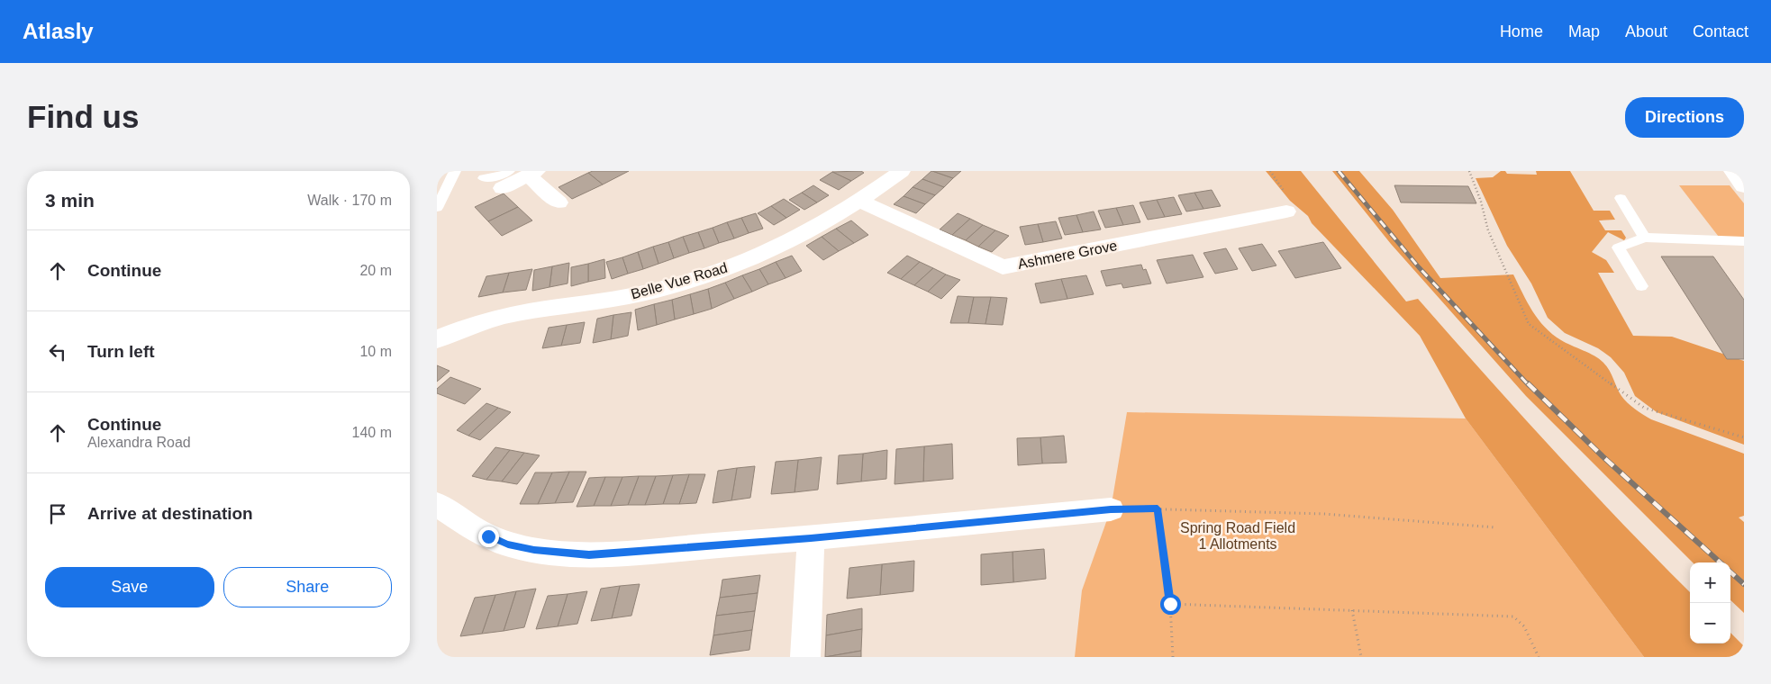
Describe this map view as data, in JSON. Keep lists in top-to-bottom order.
{
  "streets": {
    "street": ["Ashmere Grove", "Belle Vue Road"]
  },
  "crossings": [
    ["Ashmere Grove", "Belle Vue Road"]
  ],
  "parks": ["Spring Road Field 1 Allotments"],
  "page": {
    "header": "Atlasly",
    "nav": [
      "Home",
      "Map",
      "About",
      "Contact"
    ],
    "buttons": [
      "Directions",
      ["Save", "Share"]
    ],
    "title": "Find us",
    "heading": ["3 min", "Walk · 170 m"],
    "list": [
      ["Continue", "20 m"],
      ["Turn left", "10 m"],
      ["Continue", "Alexandra Road", "140 m"],
      "Arrive at destination"
    ],
    "map_buttons": ["+", "−"]
  }
}
